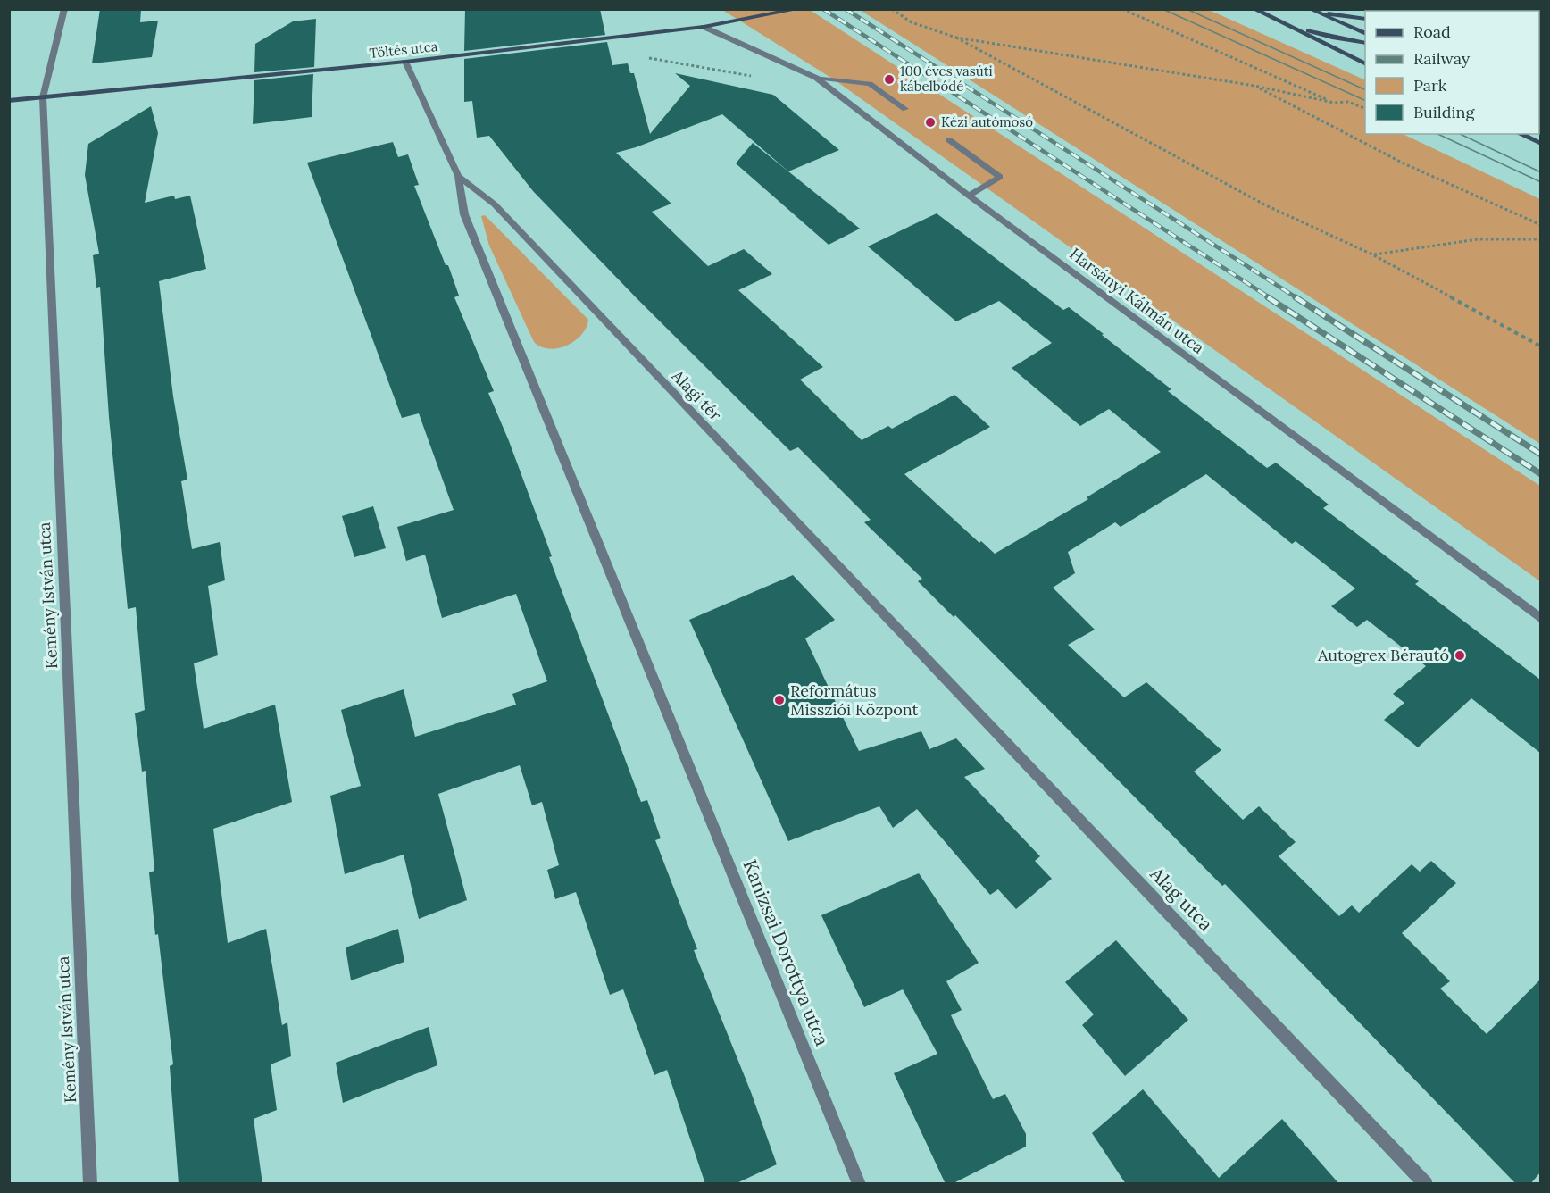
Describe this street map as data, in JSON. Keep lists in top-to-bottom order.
{
  "streets": {
    "street": [
      "Töltés utca",
      "Harsányi Kálmán utca",
      "Alagi tér",
      "Kemény István utca",
      "Alag utca",
      "Kanizsai Dorottya utca"
    ]
  },
  "crossings": [
    ["Töltés utca", "Harsányi Kálmán utca"],
    ["Töltés utca", "Alagi tér"],
    ["Töltés utca", "Kemény István utca"],
    ["Alagi tér", "Alag utca"],
    ["Alagi tér", "Kanizsai Dorottya utca"]
  ],
  "places": [
    "100 éves vasúti kábelbódé",
    "Kézi autómosó",
    "Autogrex Bérautó",
    "Református Missziói Központ"
  ],
  "legend": [
    "Road",
    "Railway",
    "Park",
    "Building"
  ]
}
